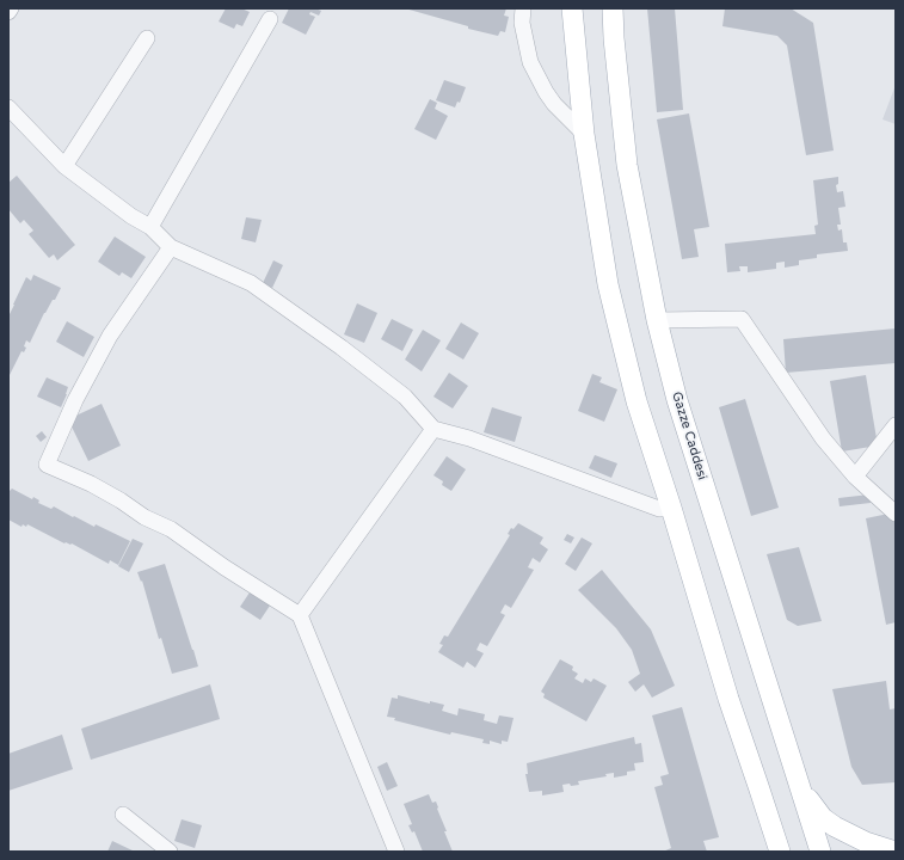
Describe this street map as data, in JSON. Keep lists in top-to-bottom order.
{
  "streets": {
    "main road": ["Gazze Caddesi"]
  }
}
